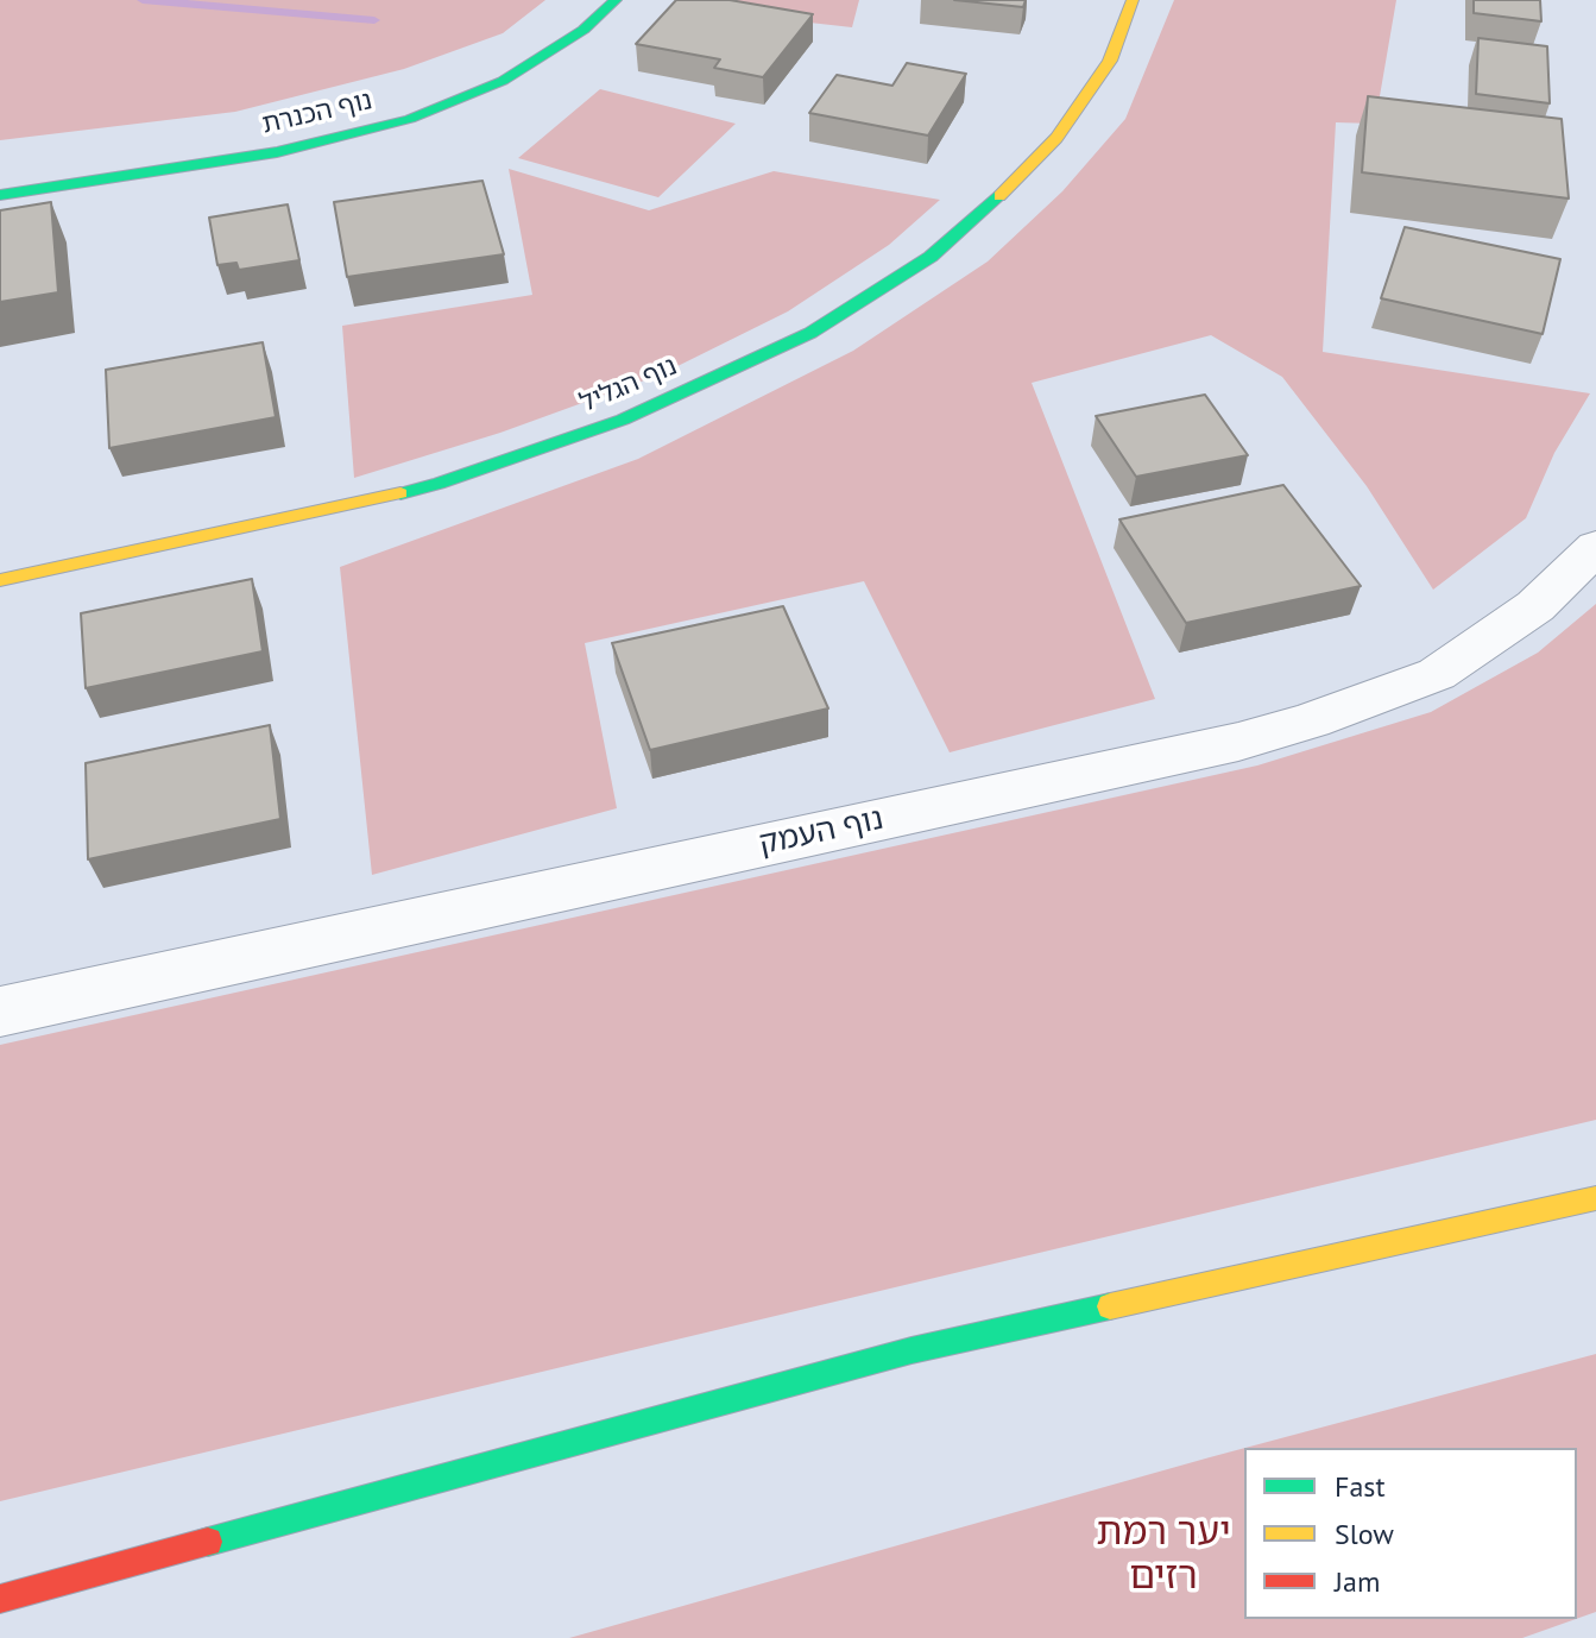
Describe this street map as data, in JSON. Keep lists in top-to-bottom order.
{
  "streets": {
    "street": ["נוף הכנרת", "נוף הגליל", "נוף העמק"]
  },
  "parks": ["יער רמת רזים"],
  "legend": ["Fast", "Slow", "Jam"]
}
